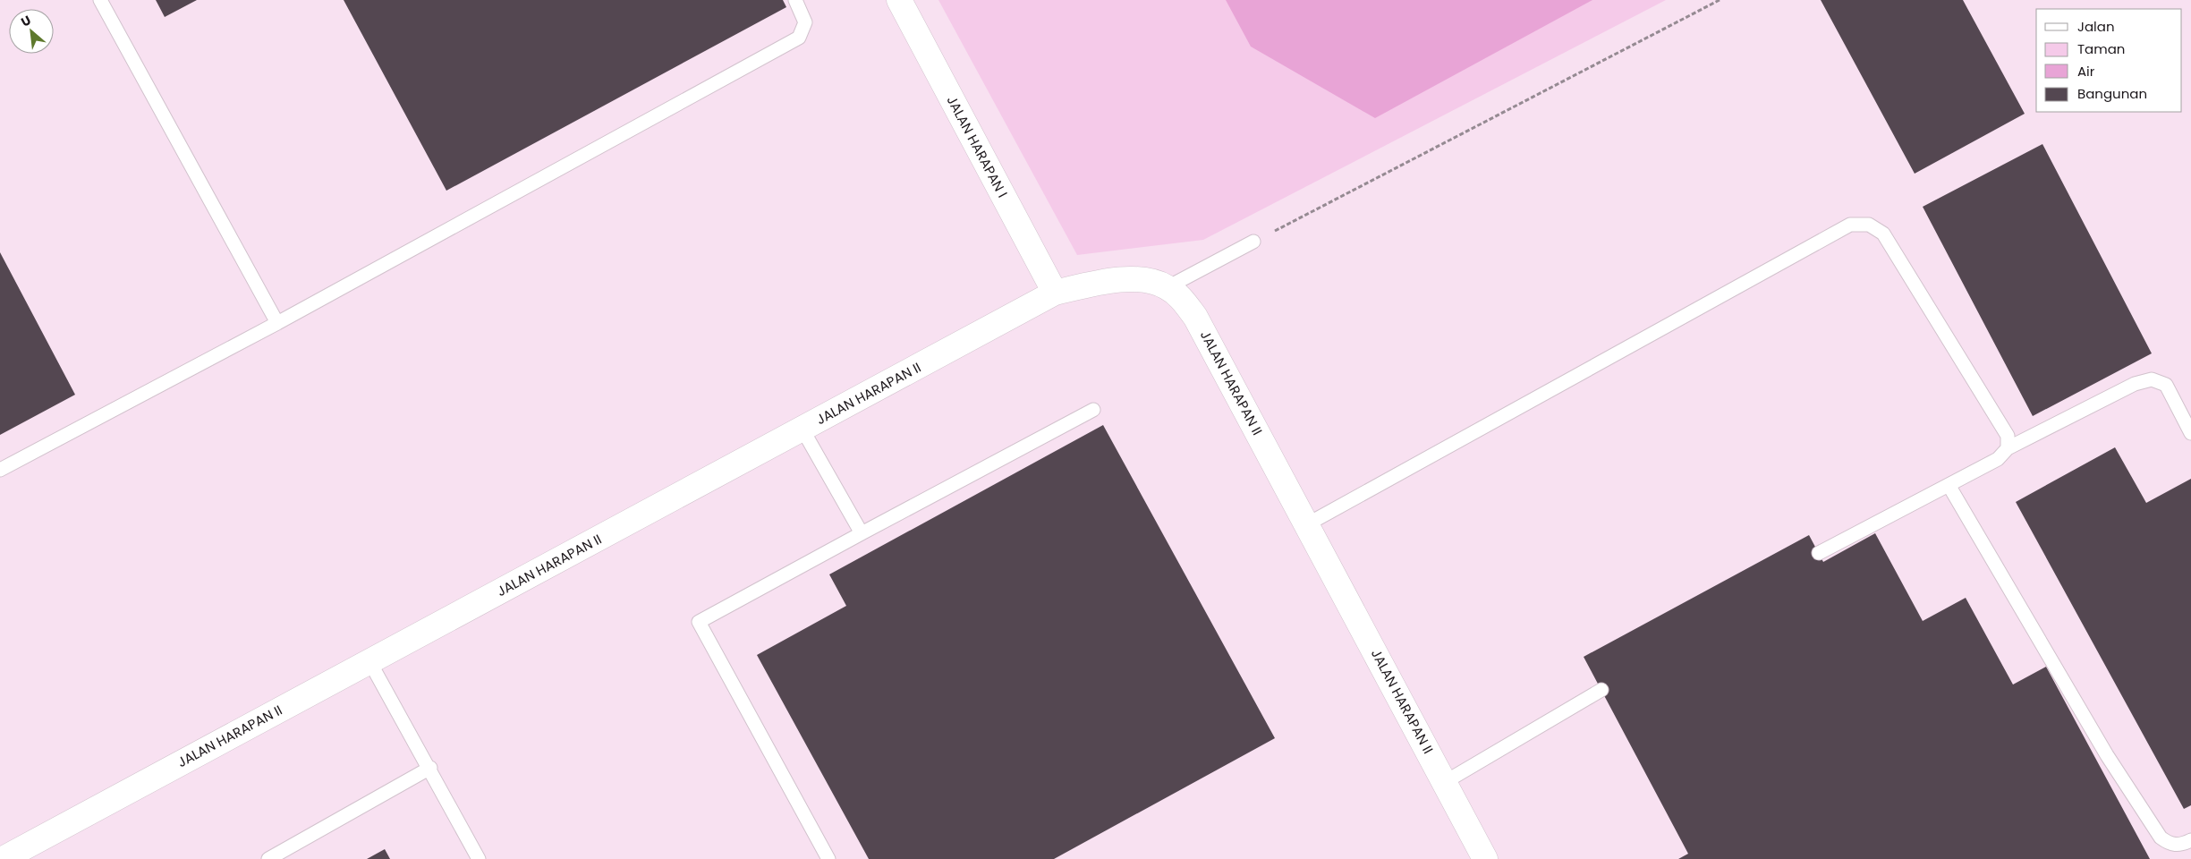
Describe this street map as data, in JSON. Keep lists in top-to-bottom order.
{
  "streets": {
    "street": ["JALAN HARAPAN I", "JALAN HARAPAN II"]
  },
  "crossings": [
    ["JALAN HARAPAN I", "JALAN HARAPAN II"]
  ],
  "legend": [
    "Jalan",
    "Taman",
    "Air",
    "Bangunan"
  ],
  "north": "top left"
}
